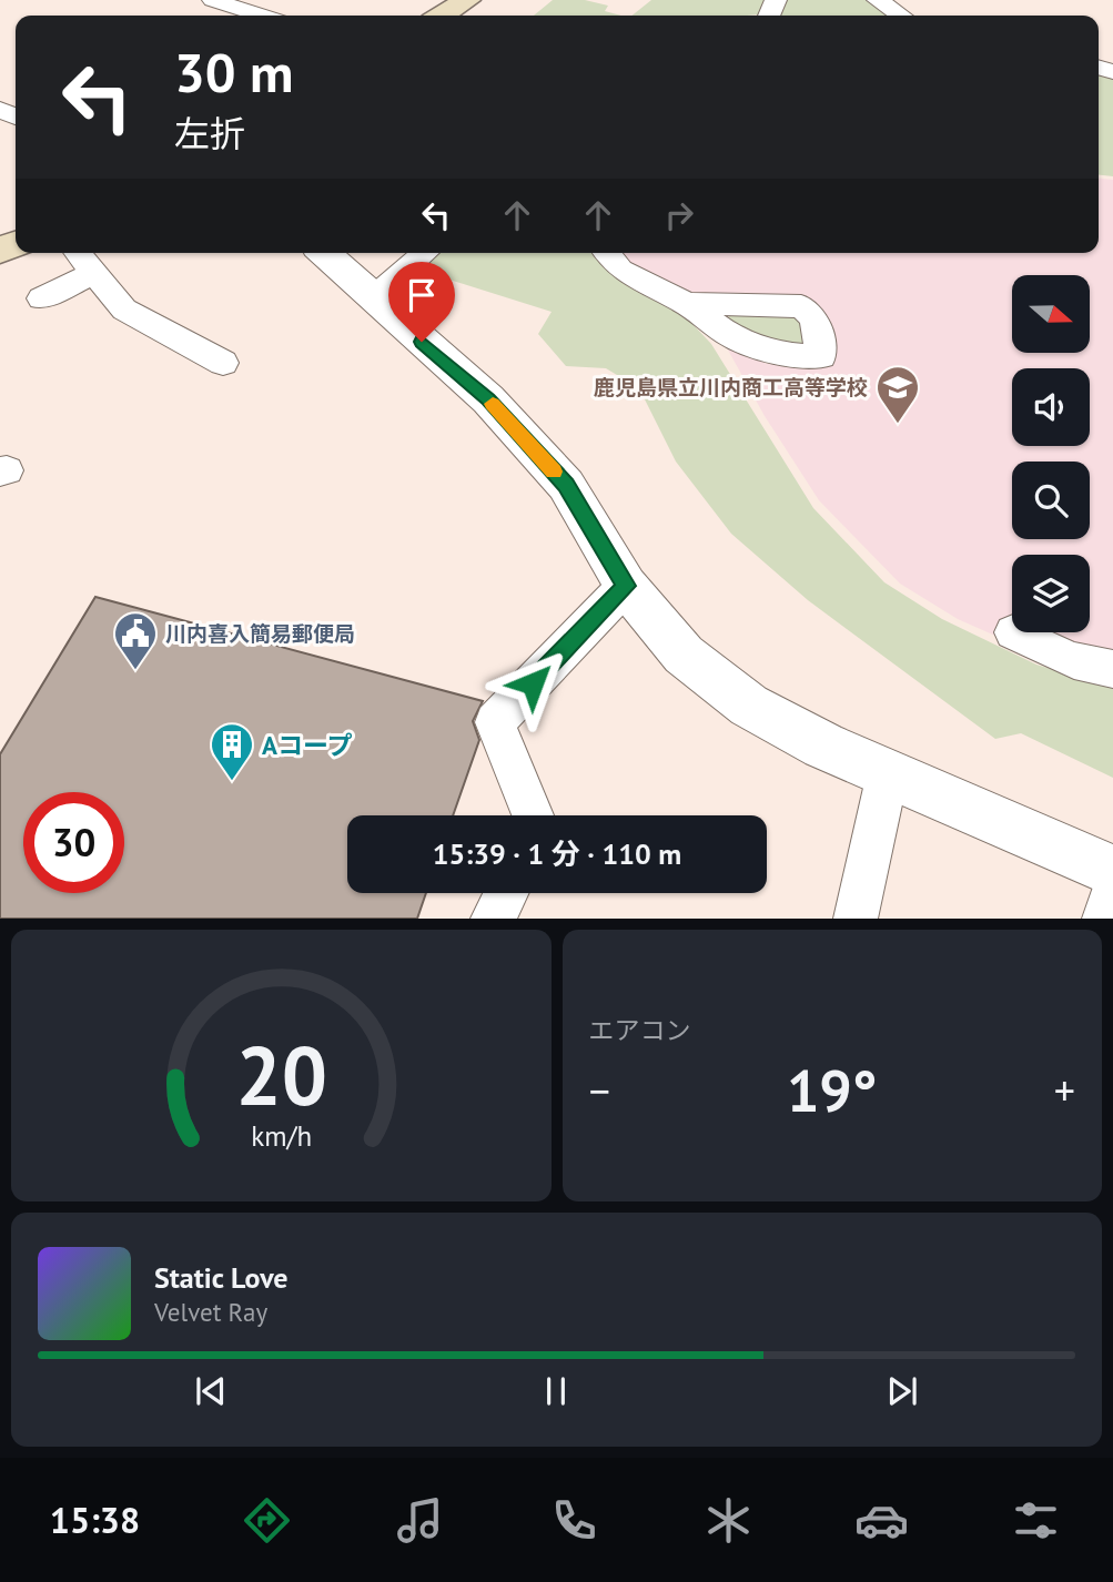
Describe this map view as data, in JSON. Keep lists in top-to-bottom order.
{
  "places": {
    "school or university": ["鹿児島県立川内商工高等学校"],
    "public building": ["川内喜入簡易郵便局"],
    "building": ["Aコープ"]
  },
  "north": "right",
  "page": {
    "turn": ["30 m", "左折"],
    "limit": "30",
    "trip": "15:39 · 1 分 · 110 m",
    "tile": "エアコン",
    "heat": ["−", "19°", "+"],
    "song": ["Static Love", "Velvet Ray"],
    "tabs": "15:38",
    "gauge": ["20", "km/h"]
  }
}
